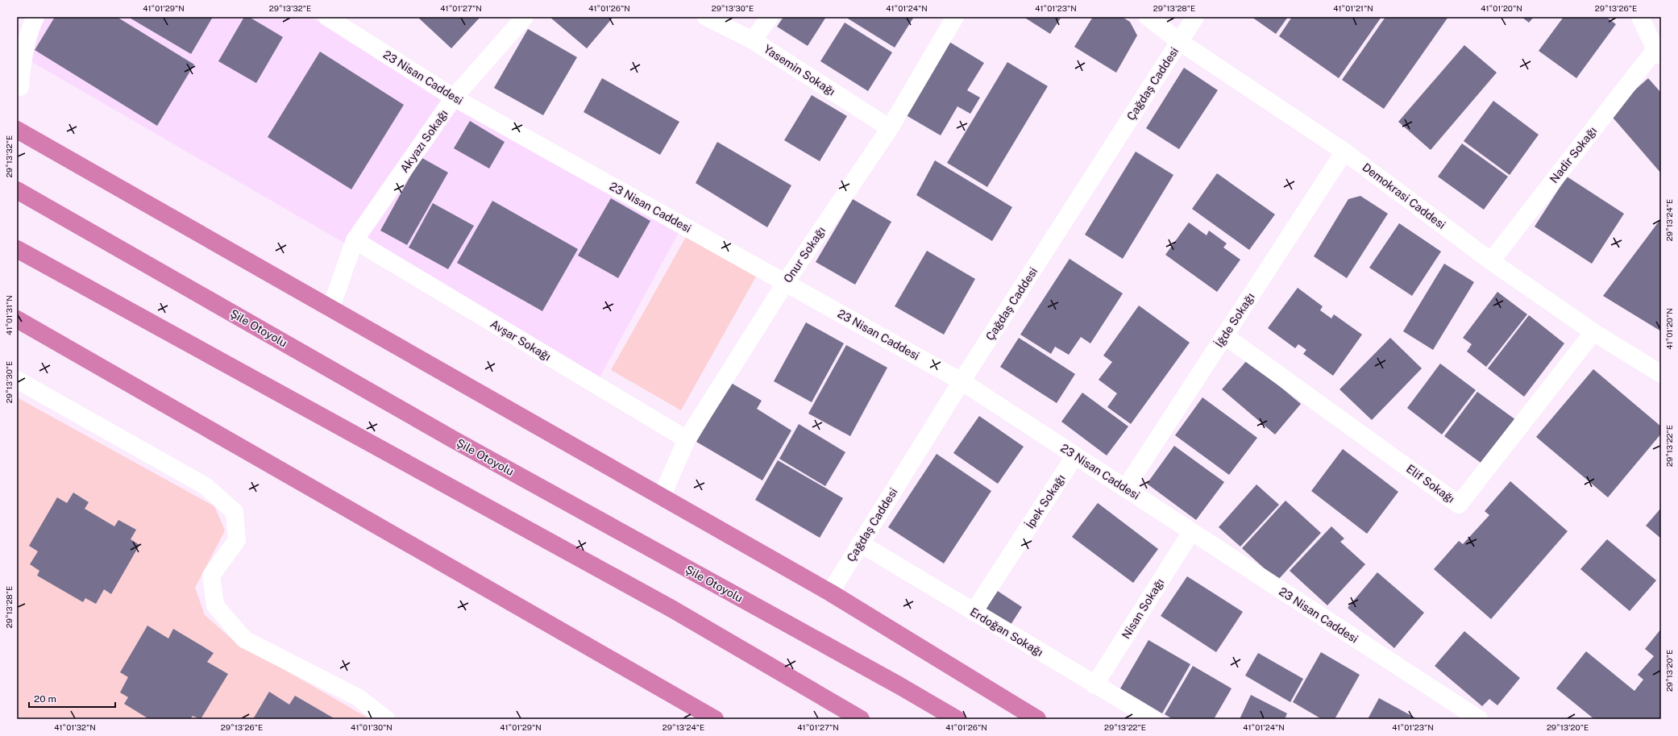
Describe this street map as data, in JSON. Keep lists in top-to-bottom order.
{
  "streets": {
    "highway": ["Şile Otoyolu"],
    "street": [
      "Yasemin Sokağı",
      "23 Nisan Caddesi",
      "Çağdaş Caddesi",
      "Akyazı Sokağı",
      "Nadir Sokağı",
      "Demokrasi Caddesi",
      "Onur Sokağı",
      "İğde Sokağı",
      "Avşar Sokağı",
      "Elif Sokağı",
      "İpek Sokağı",
      "Nisan Sokağı",
      "Erdoğan Sokağı"
    ]
  },
  "crossings": [
    ["Yasemin Sokağı", "Onur Sokağı"],
    ["23 Nisan Caddesi", "Çağdaş Caddesi"],
    ["23 Nisan Caddesi", "Akyazı Sokağı"],
    ["23 Nisan Caddesi", "Onur Sokağı"],
    ["23 Nisan Caddesi", "İğde Sokağı"],
    ["23 Nisan Caddesi", "İpek Sokağı"],
    ["23 Nisan Caddesi", "Nisan Sokağı"],
    ["Çağdaş Caddesi", "Demokrasi Caddesi"],
    ["Çağdaş Caddesi", "Erdoğan Sokağı"],
    ["Akyazı Sokağı", "Avşar Sokağı"],
    ["Nadir Sokağı", "Demokrasi Caddesi"],
    ["Demokrasi Caddesi", "İğde Sokağı"],
    ["Demokrasi Caddesi", "Elif Sokağı"],
    ["Onur Sokağı", "Avşar Sokağı"],
    ["İğde Sokağı", "Elif Sokağı"],
    ["İpek Sokağı", "Erdoğan Sokağı"],
    ["Nisan Sokağı", "Erdoğan Sokağı"]
  ],
  "scale_bar": "20 m",
  "coordinates": [
    "41°01'29\"N",
    "29°13'32\"E",
    "41°01'27\"N",
    "41°01'26\"N",
    "29°13'30\"E",
    "41°01'24\"N",
    "41°01'23\"N",
    "29°13'28\"E",
    "41°01'21\"N",
    "41°01'20\"N",
    "29°13'26\"E",
    "29°13'24\"E",
    "41°01'31\"N",
    "29°13'22\"E",
    "29°13'20\"E",
    "41°01'32\"N",
    "41°01'30\"N"
  ]
}
